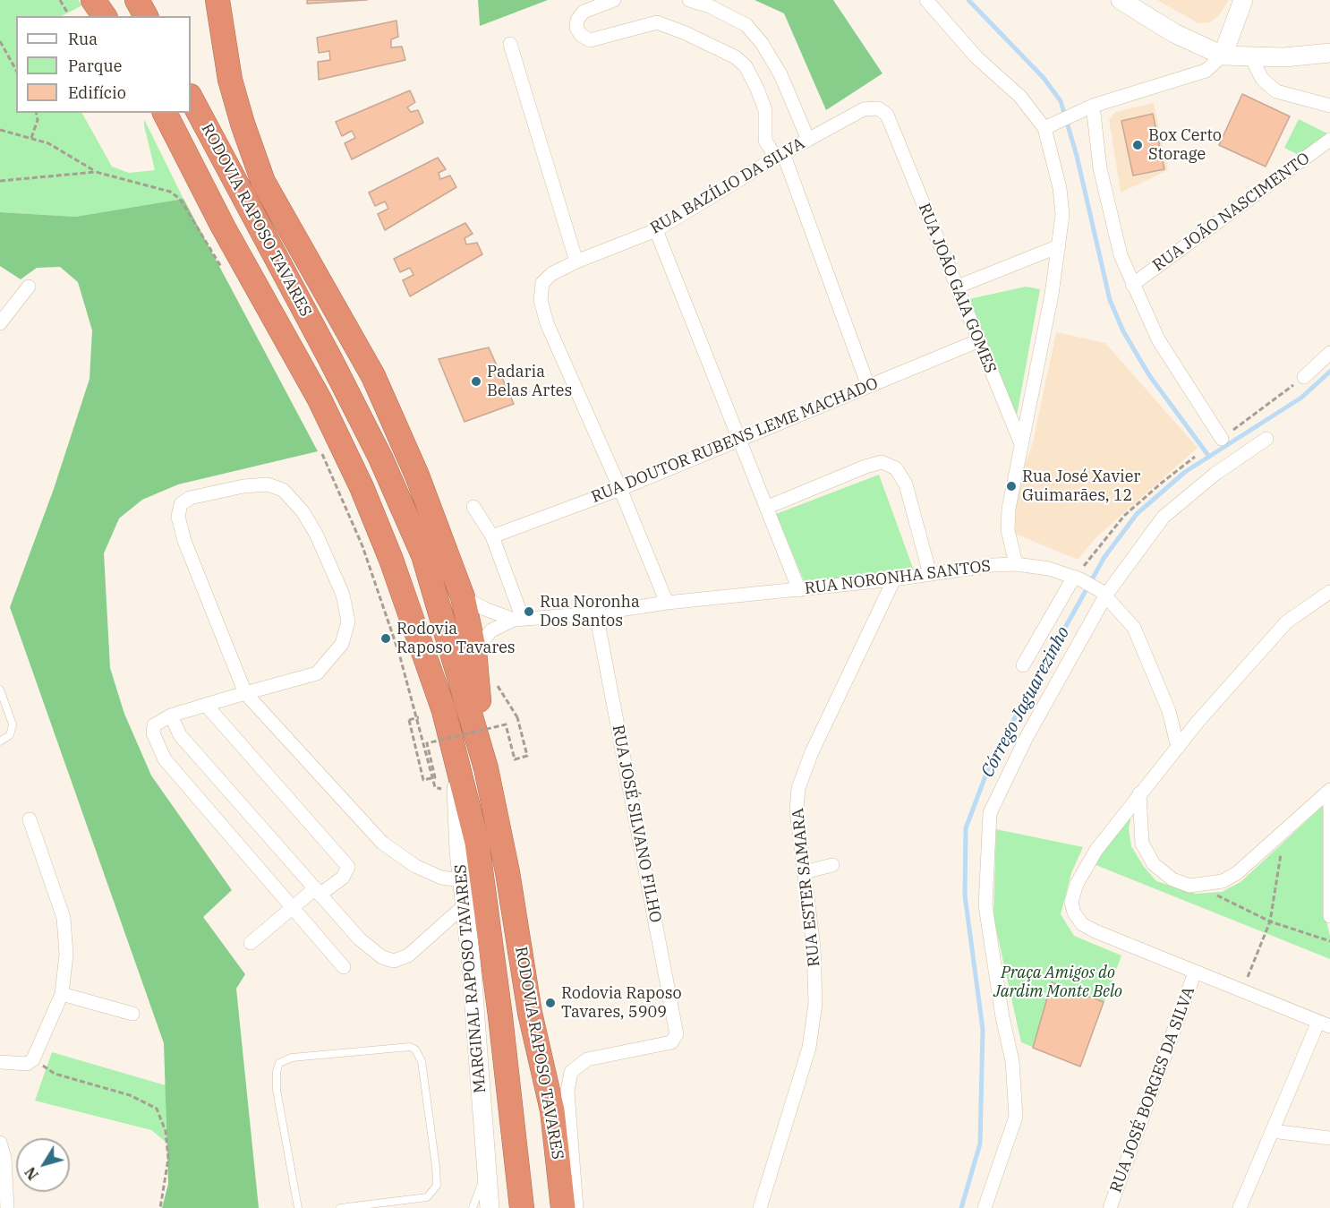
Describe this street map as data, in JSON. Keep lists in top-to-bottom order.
{
  "streets": {
    "highway": ["RODOVIA RAPOSO TAVARES"],
    "main road": ["MARGINAL RAPOSO TAVARES"],
    "street": [
      "RUA BAZÍLIO DA SILVA",
      "RUA JOÃO NASCIMENTO",
      "RUA JOÃO GAIA GOMES",
      "RUA DOUTOR RUBENS LEME MACHADO",
      "RUA NORONHA SANTOS",
      "RUA JOSÉ SILVANO FILHO",
      "RUA ESTER SAMARA",
      "RUA JOSÉ BORGES DA SILVA"
    ]
  },
  "crossings": [
    ["RUA BAZÍLIO DA SILVA", "RUA JOÃO GAIA GOMES"],
    ["RUA BAZÍLIO DA SILVA", "RUA DOUTOR RUBENS LEME MACHADO"],
    ["RUA BAZÍLIO DA SILVA", "RUA NORONHA SANTOS"],
    ["RODOVIA RAPOSO TAVARES", "MARGINAL RAPOSO TAVARES"],
    ["RUA JOÃO GAIA GOMES", "RUA DOUTOR RUBENS LEME MACHADO"],
    ["RUA NORONHA SANTOS", "RUA JOSÉ SILVANO FILHO"],
    ["RUA NORONHA SANTOS", "RUA ESTER SAMARA"]
  ],
  "water": ["Córrego Jaguarezinho"],
  "parks": ["Praça Amigos do Jardim Monte Belo"],
  "places": [
    "Box Certo Storage",
    "Padaria Belas Artes",
    "Rua José Xavier Guimarães, 12",
    "Rua Noronha Dos Santos",
    "Rodovia Raposo Tavares",
    "Rodovia Raposo Tavares, 5909"
  ],
  "legend": ["Rua", "Parque", "Edifício"],
  "north": "bottom left"
}
